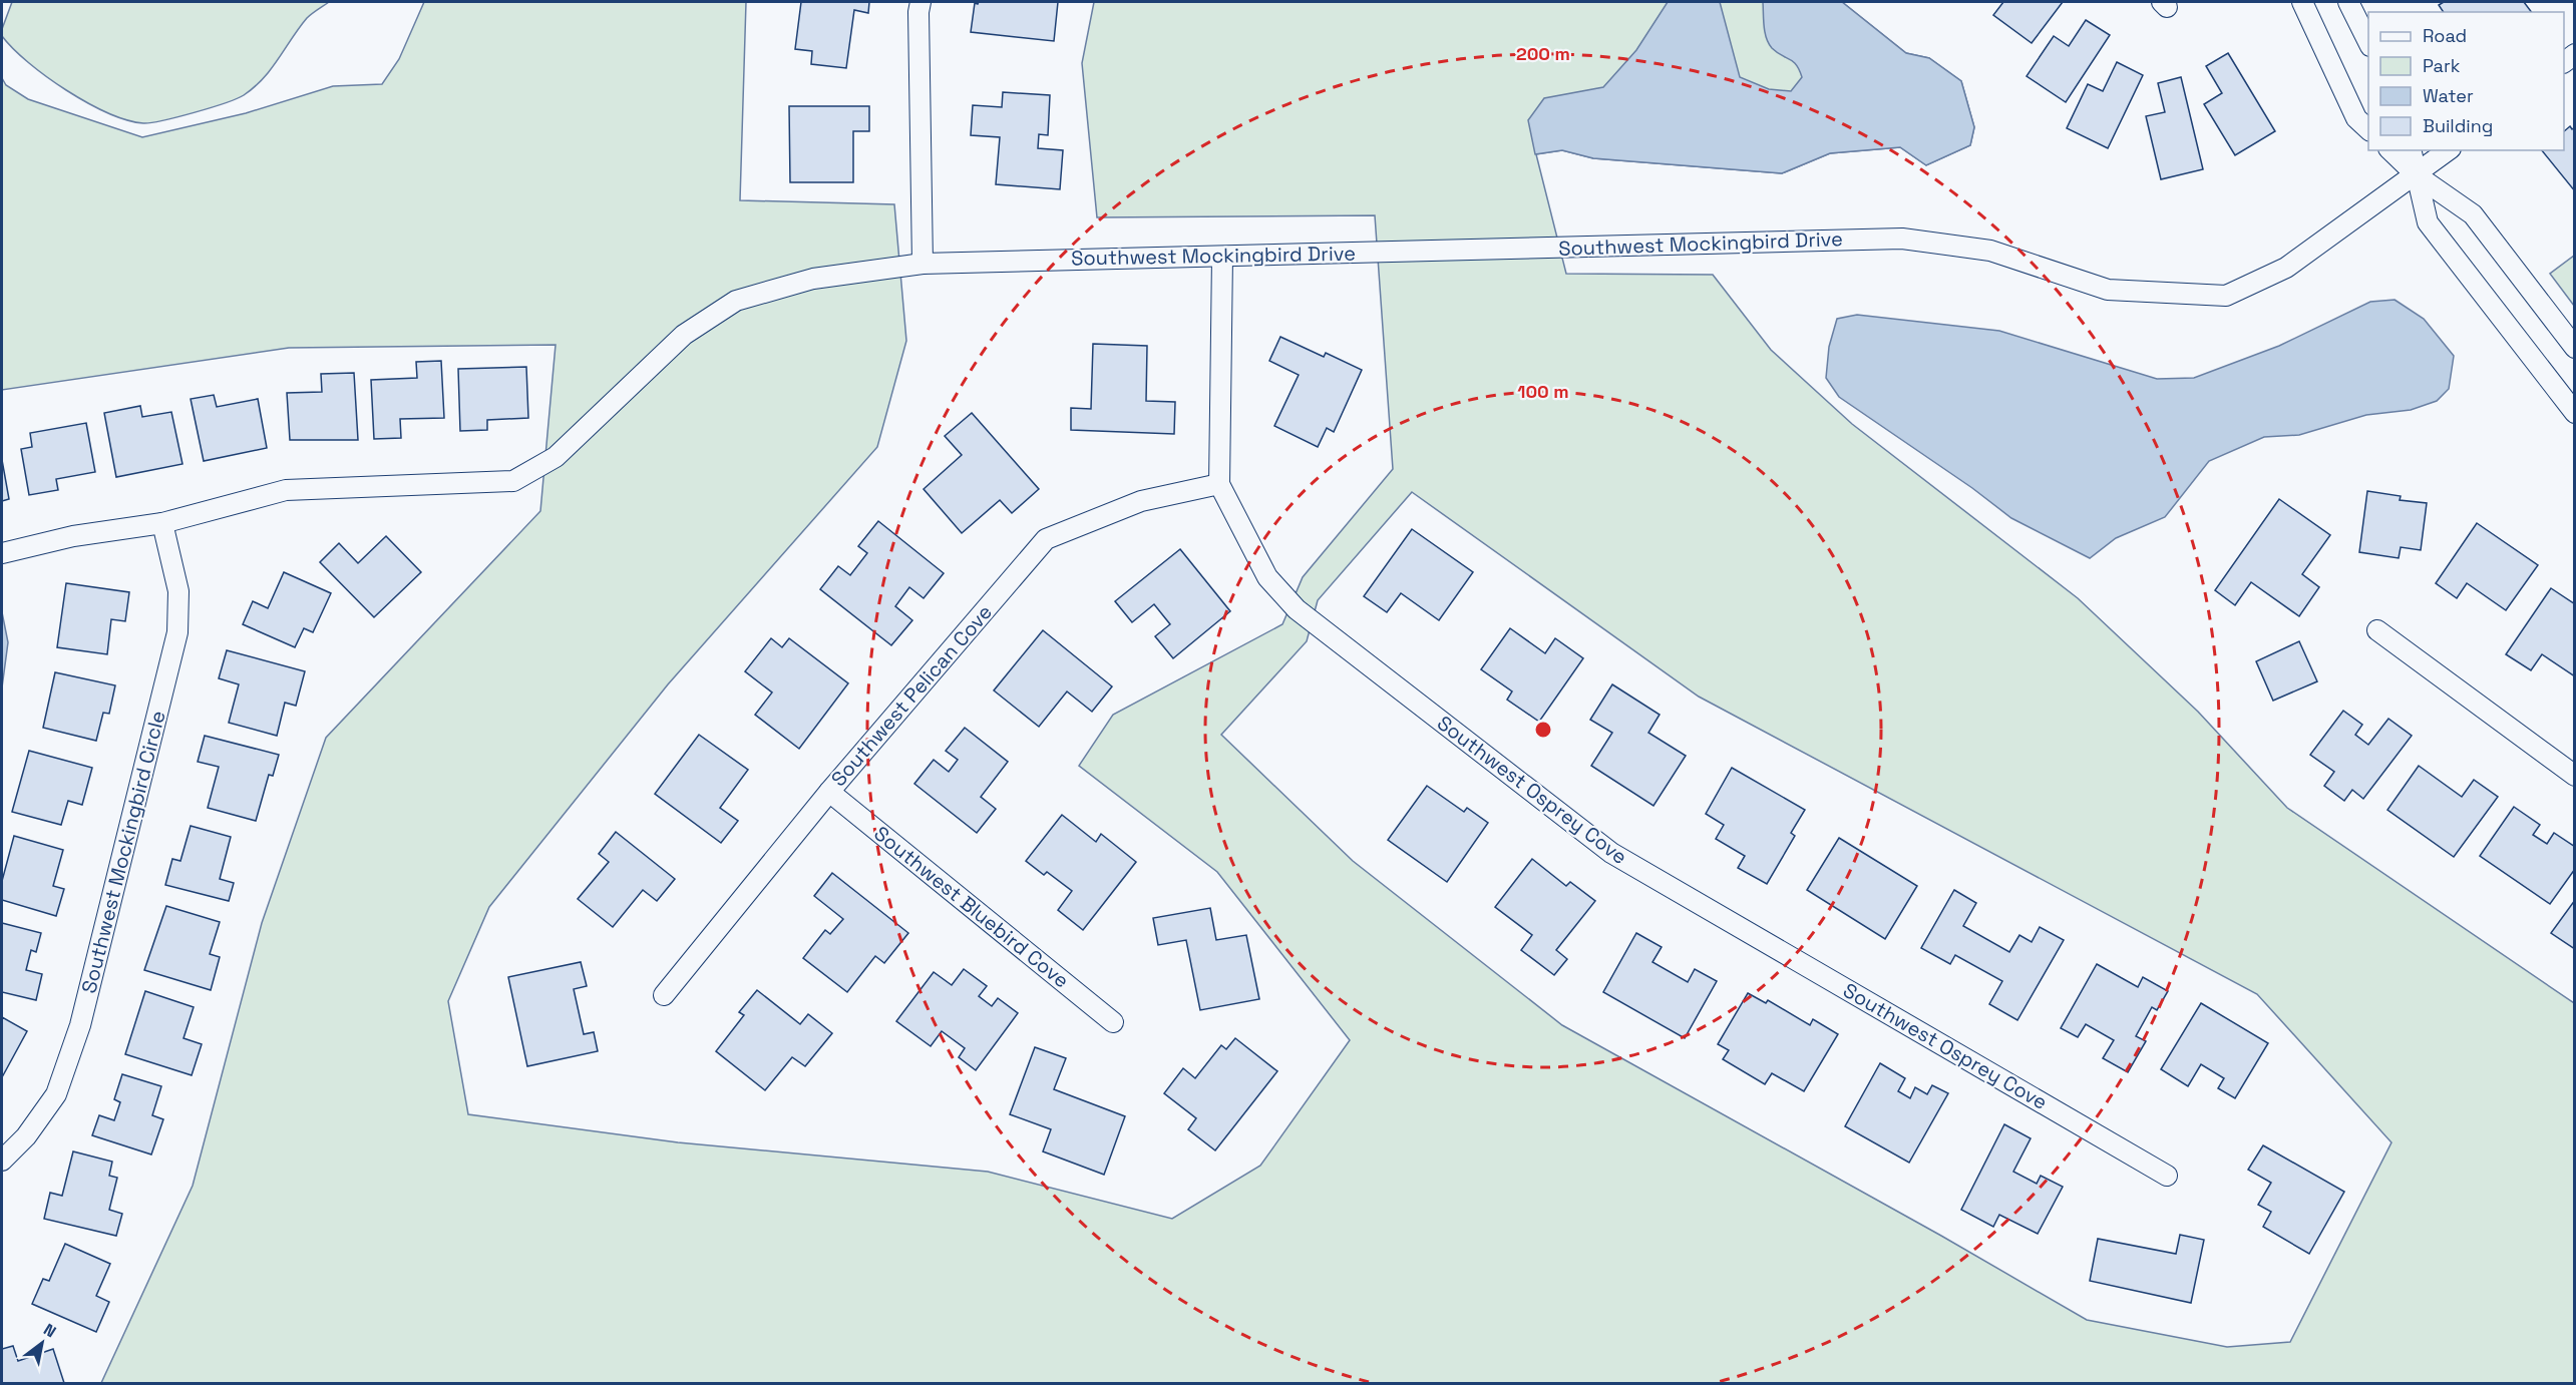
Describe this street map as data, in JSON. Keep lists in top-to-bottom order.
{
  "streets": {
    "street": [
      "Southwest Mockingbird Drive",
      "Southwest Pelican Cove",
      "Southwest Osprey Cove",
      "Southwest Mockingbird Circle",
      "Southwest Bluebird Cove"
    ]
  },
  "crossings": [
    ["Southwest Mockingbird Drive", "Southwest Osprey Cove"],
    ["Southwest Mockingbird Drive", "Southwest Mockingbird Circle"],
    ["Southwest Pelican Cove", "Southwest Osprey Cove"],
    ["Southwest Pelican Cove", "Southwest Bluebird Cove"]
  ],
  "legend": [
    "Road",
    "Park",
    "Water",
    "Building"
  ],
  "north": "top right",
  "rings": ["200 m", "100 m"]
}
